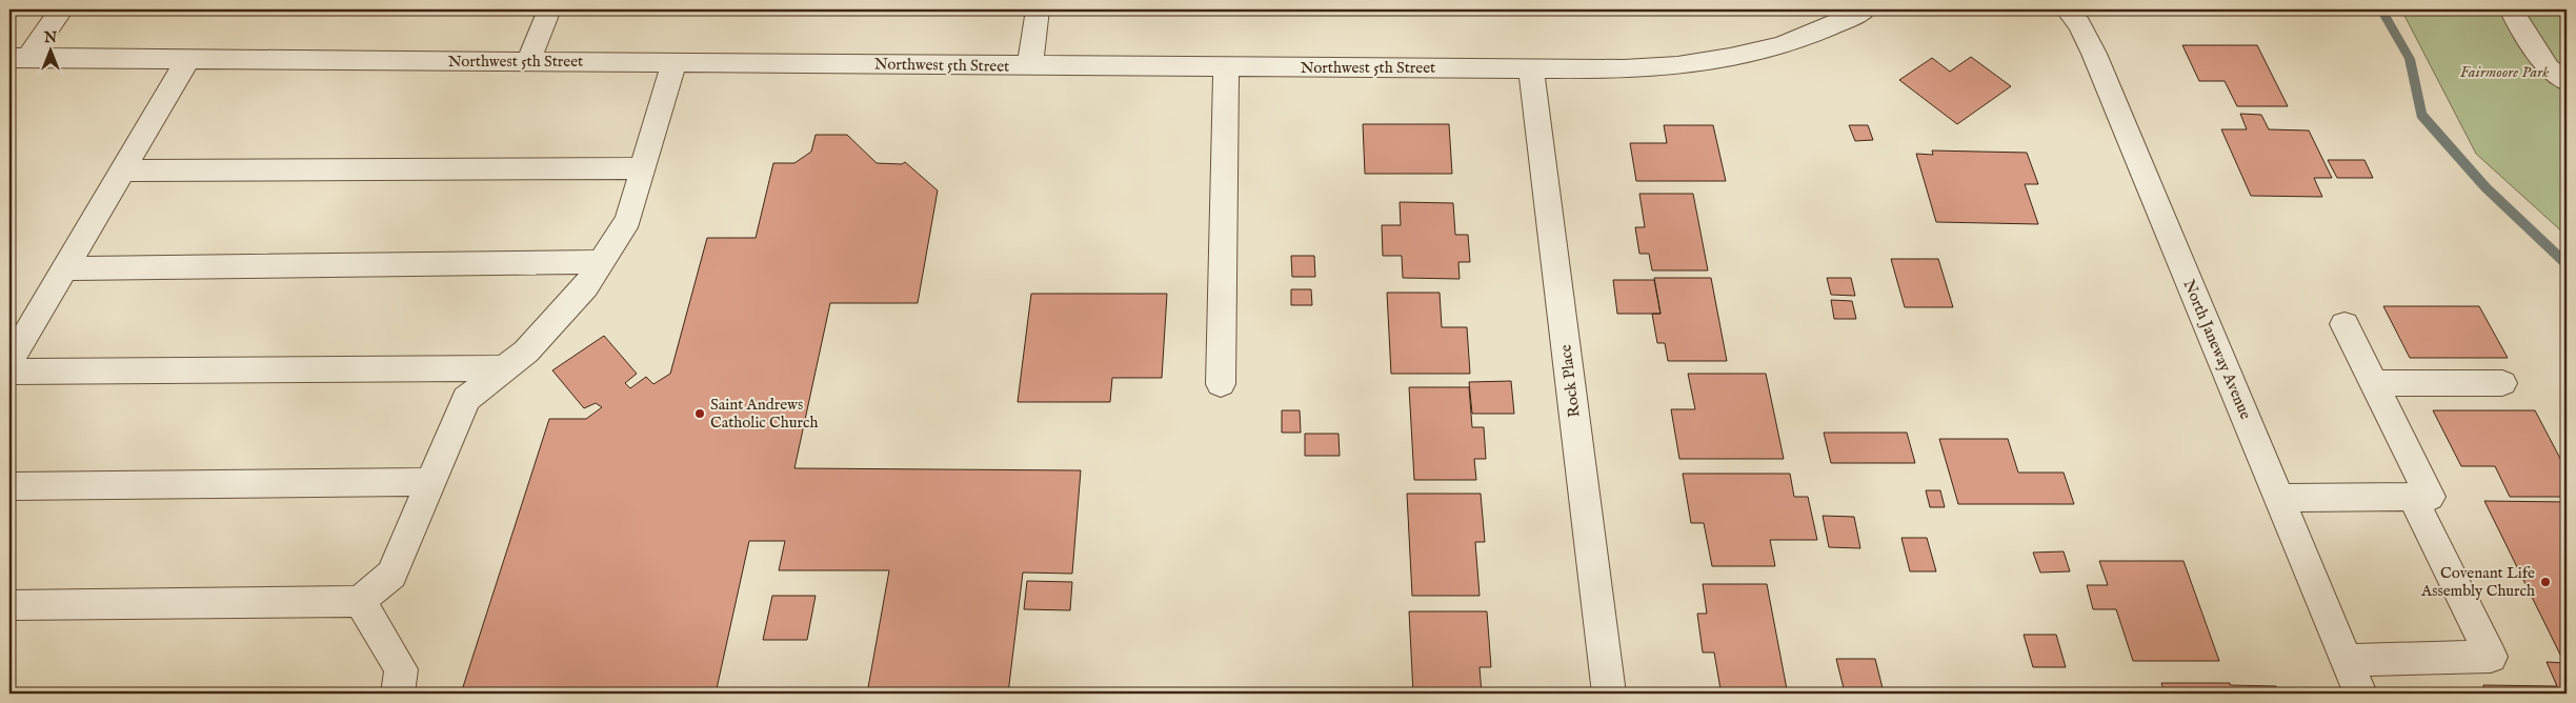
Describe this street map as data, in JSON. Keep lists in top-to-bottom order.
{
  "streets": {
    "street": ["Northwest 5th Street", "North Janeway Avenue", "Rock Place"]
  },
  "crossings": [
    ["Northwest 5th Street", "Rock Place"]
  ],
  "parks": ["Fairmoore Park"],
  "places": ["Saint Andrews Catholic Church", "Covenant Life Assembly Church"],
  "north": "top"
}
